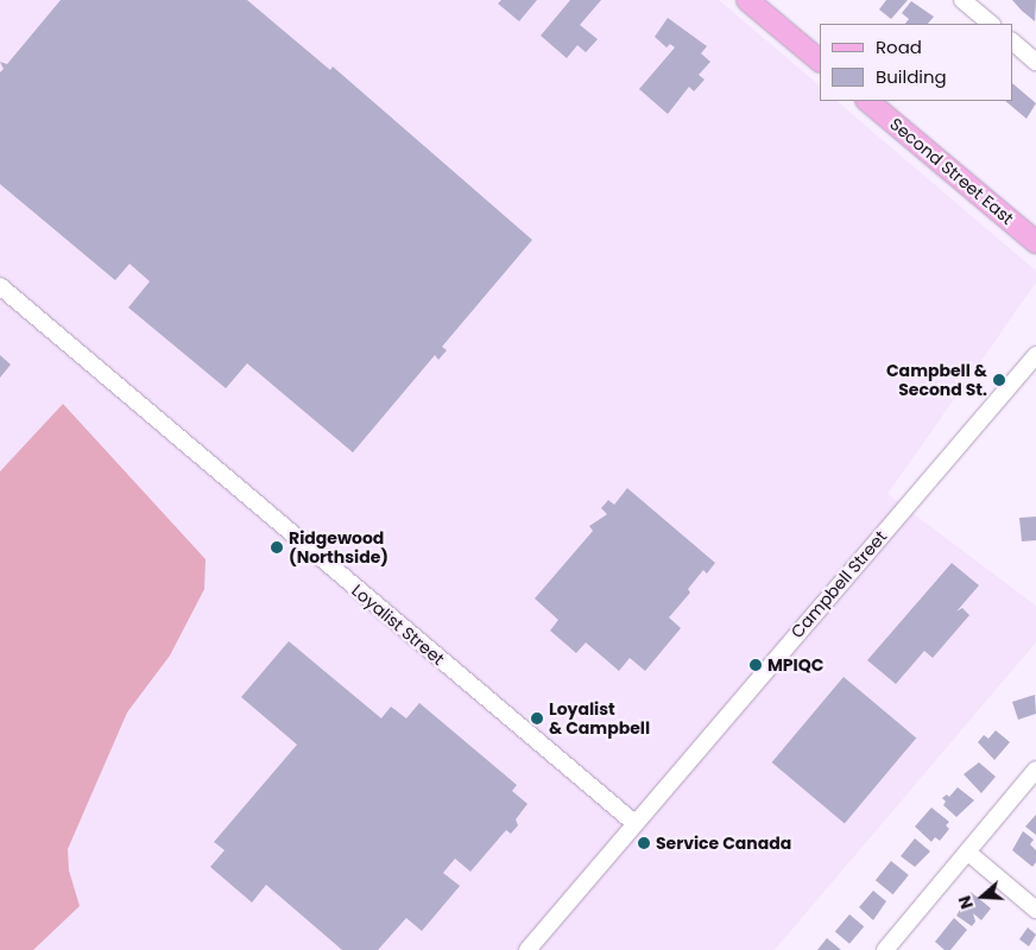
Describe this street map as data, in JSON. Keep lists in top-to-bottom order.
{
  "streets": {
    "main road": ["Second Street East"],
    "street": ["Campbell Street", "Loyalist Street"]
  },
  "crossings": [
    ["Campbell Street", "Loyalist Street"]
  ],
  "places": [
    "Campbell & Second St.",
    "Ridgewood (Northside)",
    "MPIQC",
    "Loyalist & Campbell",
    "Service Canada"
  ],
  "legend": ["Road", "Building"],
  "north": "left"
}
